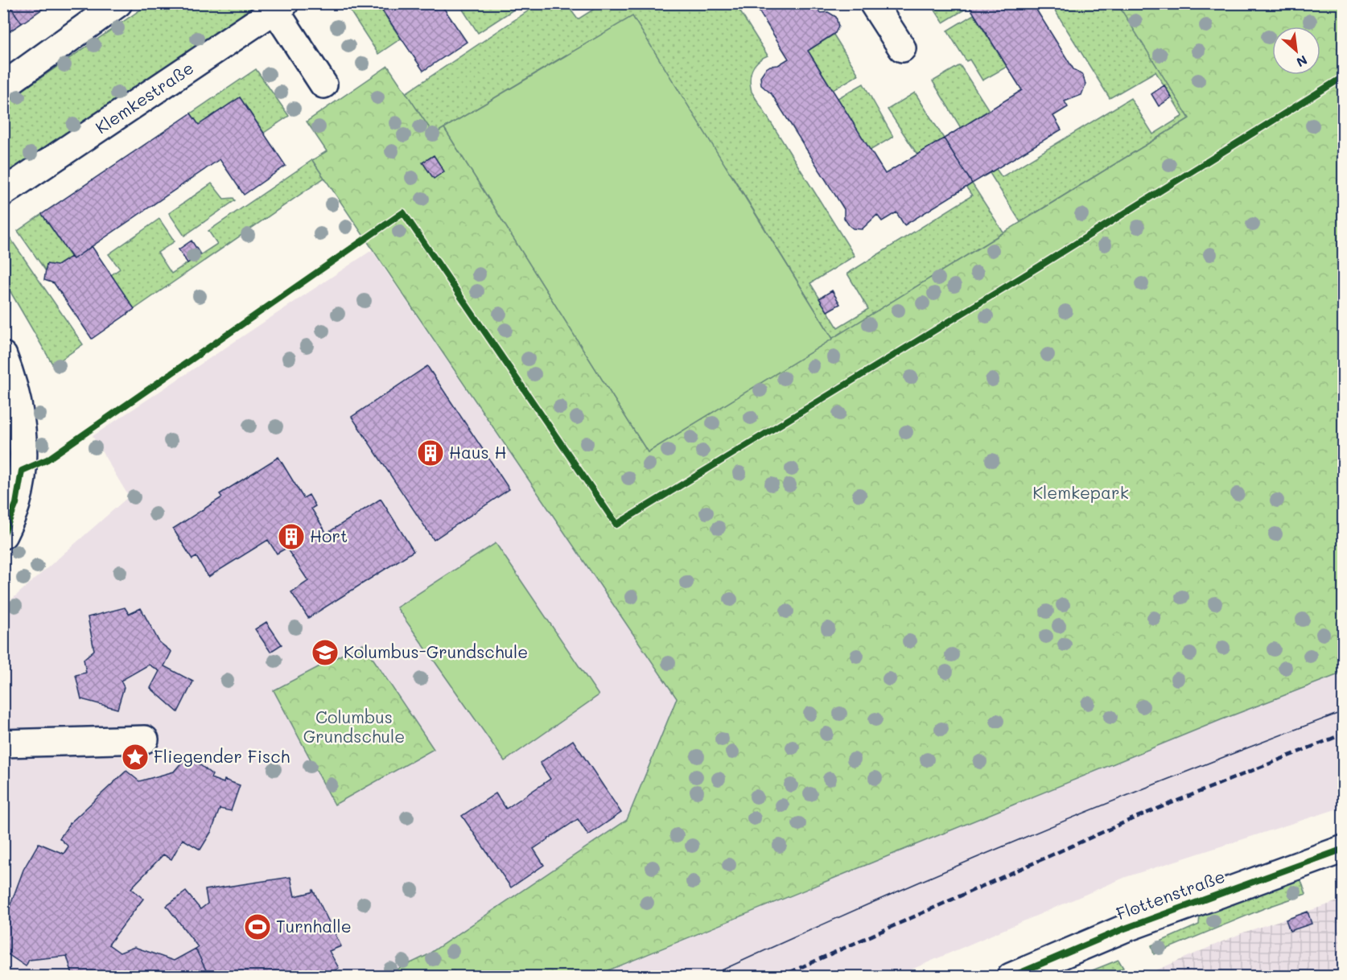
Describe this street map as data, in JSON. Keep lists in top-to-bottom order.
{
  "streets": {
    "street": ["Klemkestraße", "Flottenstraße"]
  },
  "parks": ["Klemkepark", "Columbus Grundschule"],
  "places": {
    "building": ["Haus H", "Hort"],
    "school or university": ["Kolumbus-Grundschule"],
    "place": ["Fliegender Fisch"],
    "sports": ["Turnhalle"]
  },
  "north": "bottom right"
}
